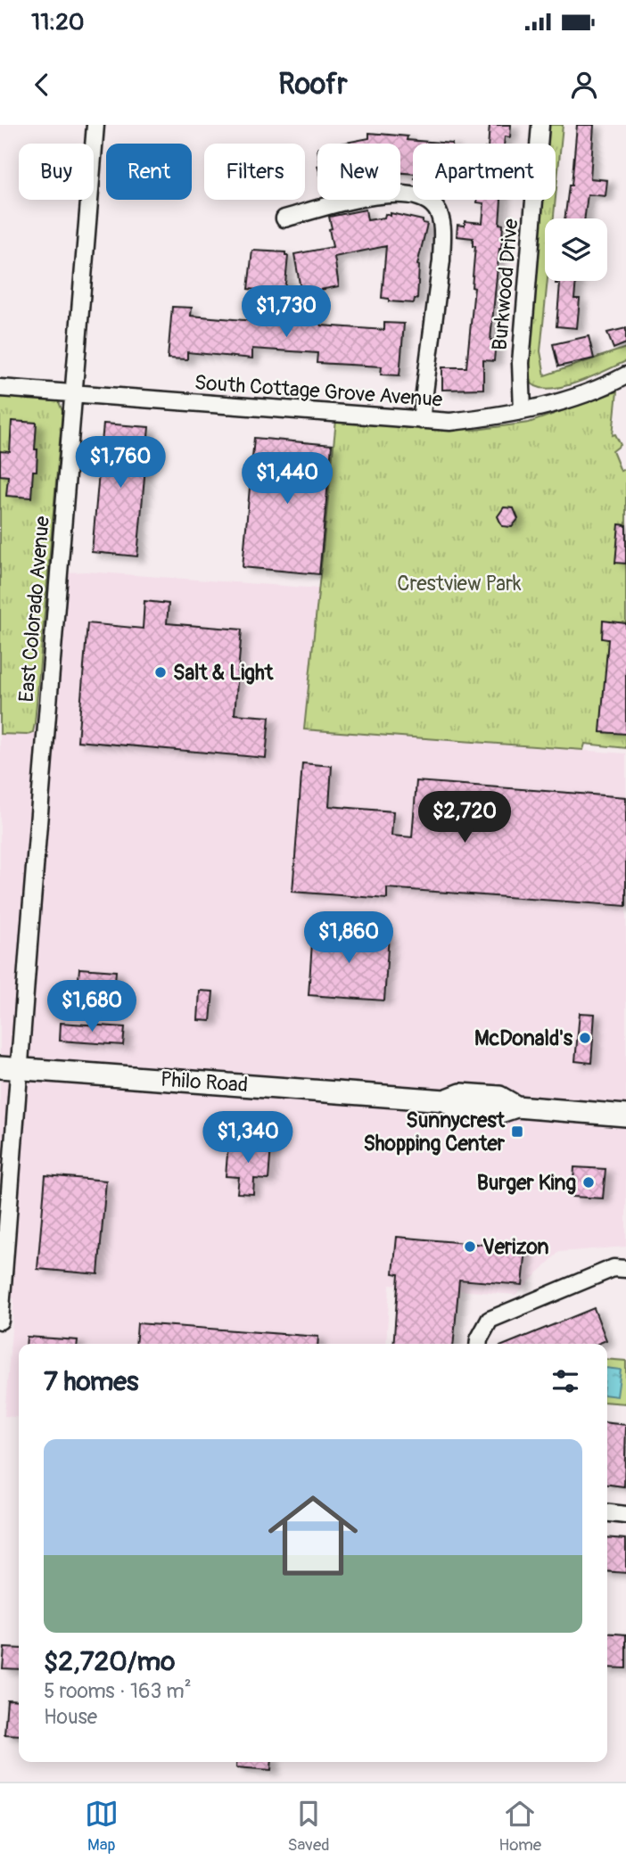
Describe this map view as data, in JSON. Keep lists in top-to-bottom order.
{
  "streets": {
    "main road": ["Philo Road"],
    "street": ["Burkwood Drive", "South Cottage Grove Avenue", "East Colorado Avenue"]
  },
  "crossings": [
    ["Burkwood Drive", "South Cottage Grove Avenue"],
    ["South Cottage Grove Avenue", "East Colorado Avenue"],
    ["East Colorado Avenue", "Philo Road"]
  ],
  "parks": ["Crestview Park"],
  "places": {
    "other": [
      "Salt & Light",
      "McDonald's",
      "Burger King",
      "Verizon"
    ],
    "transit": ["Sunnycrest Shopping Center"]
  },
  "page": {
    "status": "11:20",
    "header": "Roofr",
    "chip": [
      "Buy",
      "Rent",
      "Filters",
      "New",
      "Apartment"
    ],
    "price": [
      "$1,730",
      "$1,760",
      "$1,440",
      "$2,720",
      "$1,860",
      "$1,680",
      "$1,340"
    ],
    "heading": "7 homes",
    "list": [
      {
        "name": "$2,720/mo",
        "note": "5 rooms · 163 m² · House"
      }
    ],
    "tabs": ["Map", "Saved", "Home"]
  }
}
